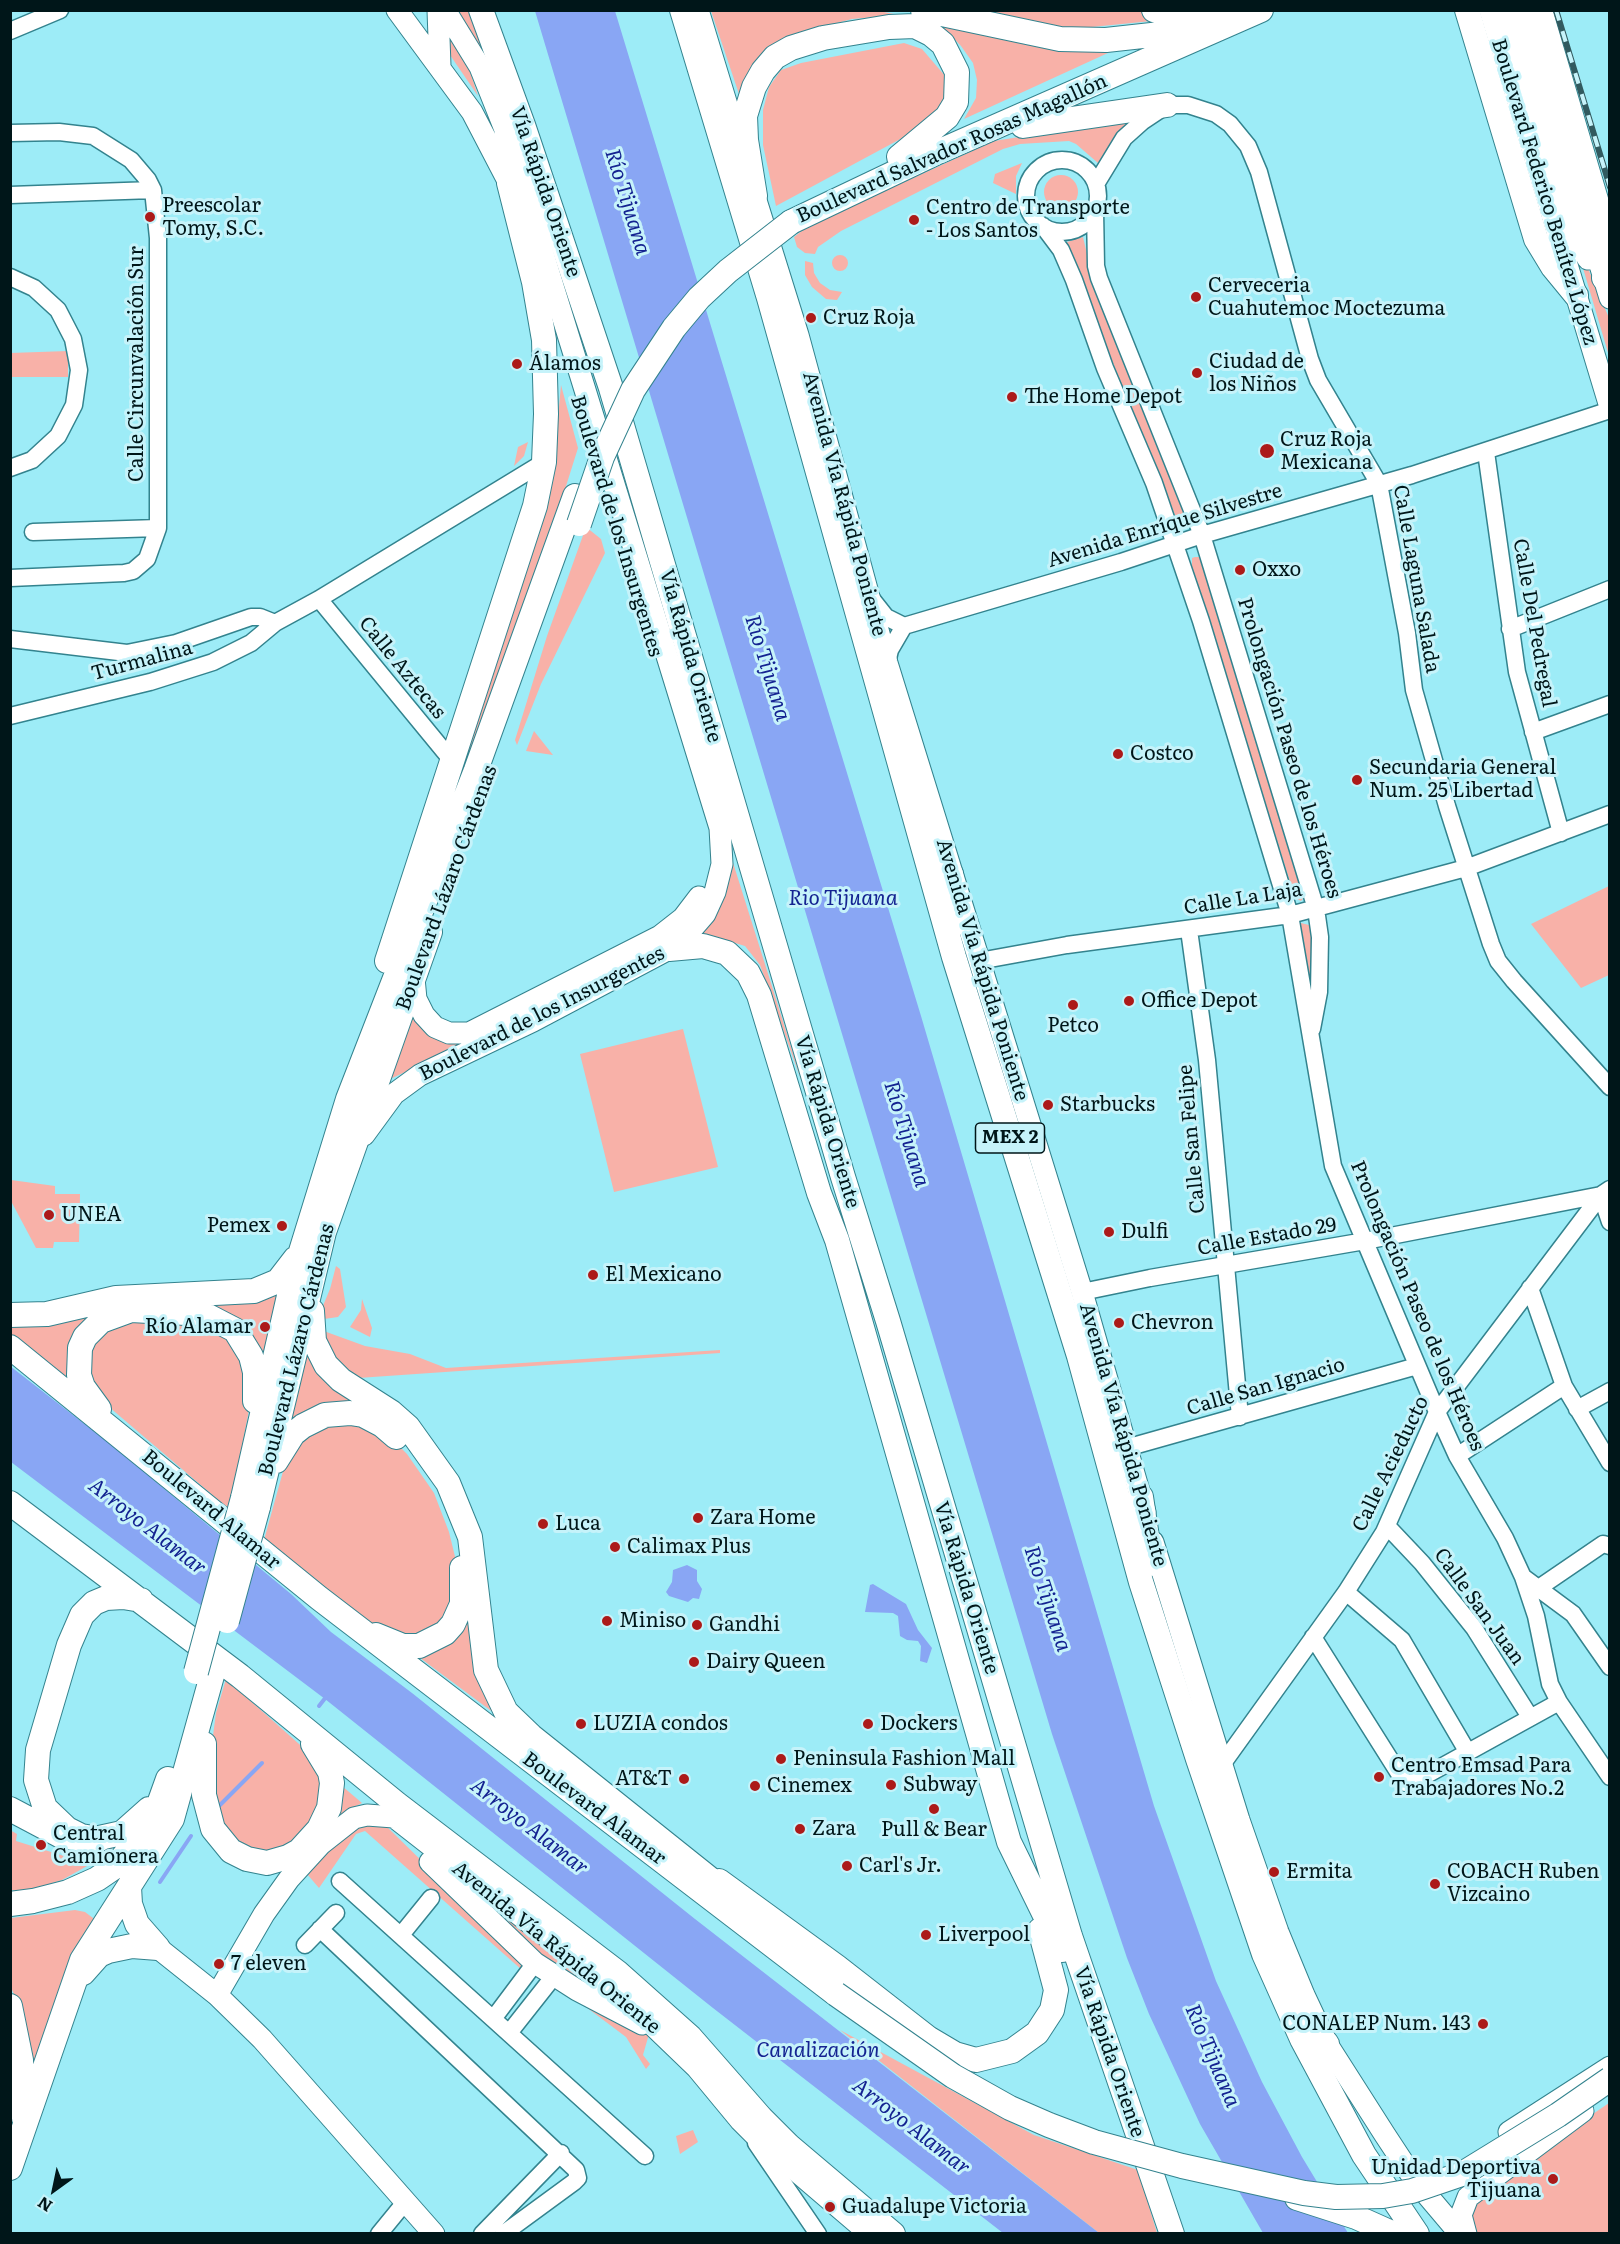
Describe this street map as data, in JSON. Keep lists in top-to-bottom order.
{
  "streets": {
    "highway": [
      "Boulevard Salvador Rosas Magallón",
      "Vía Rápida Oriente",
      "Avenida Vía Rápida Poniente",
      "Boulevard Lázaro Cárdenas",
      "MEX 2",
      "Boulevard Alamar"
    ],
    "main road": ["Boulevard Federico Benítez López", "Boulevard de los Insurgentes", "Avenida Vía Rápida Oriente"],
    "street": [
      "Calle Circunvalación Sur",
      "Avenida Enríque Silvestre",
      "Calle Laguna Salada",
      "Calle Del Pedregal",
      "Turmalina",
      "Calle Aztecas",
      "Prolongación Paseo de los Héroes",
      "Calle La Laja",
      "Calle San Felipe",
      "Calle Estado 29",
      "Calle San Ignacio",
      "Calle Acieducto",
      "Calle San Juan"
    ]
  },
  "crossings": [
    ["Boulevard Salvador Rosas Magallón", "Boulevard Lázaro Cárdenas"],
    ["Boulevard Federico Benítez López", "Avenida Enríque Silvestre"],
    ["Avenida Vía Rápida Poniente", "Calle La Laja"],
    ["Avenida Vía Rápida Poniente", "Calle Estado 29"],
    ["Avenida Vía Rápida Poniente", "Calle San Ignacio"],
    ["Avenida Vía Rápida Poniente", "Calle Acieducto"],
    ["Boulevard de los Insurgentes", "Boulevard Lázaro Cárdenas"],
    ["Avenida Enríque Silvestre", "Calle Laguna Salada"],
    ["Avenida Enríque Silvestre", "Calle Del Pedregal"],
    ["Avenida Enríque Silvestre", "Prolongación Paseo de los Héroes"],
    ["Calle Laguna Salada", "Calle La Laja"],
    ["Calle Del Pedregal", "Calle La Laja"],
    ["Turmalina", "Calle Aztecas"],
    ["Prolongación Paseo de los Héroes", "Calle La Laja"],
    ["Prolongación Paseo de los Héroes", "Calle Estado 29"],
    ["Prolongación Paseo de los Héroes", "Calle San Ignacio"],
    ["Prolongación Paseo de los Héroes", "Calle Acieducto"],
    ["Calle La Laja", "Calle San Felipe"],
    ["Calle San Felipe", "Calle Estado 29"],
    ["Calle San Felipe", "Calle San Ignacio"],
    ["Calle Estado 29", "Calle Acieducto"],
    ["Calle Acieducto", "Calle San Juan"]
  ],
  "water": [
    "Río Tijuana",
    "Rio Tijuana",
    "Arroyo Alamar",
    "Canalización"
  ],
  "places": [
    "Preescolar Tomy, S.C.",
    "Centro de Transporte - Los Santos",
    "Cerveceria Cuahutemoc Moctezuma",
    "Cruz Roja",
    "Álamos",
    "Ciudad de los Niños",
    "The Home Depot",
    "Cruz Roja Mexicana",
    "Oxxo",
    "Costco",
    "Secundaria General Num. 25 Libertad",
    "Office Depot",
    "Petco",
    "Starbucks",
    "UNEA",
    "Pemex",
    "Dulfi",
    "El Mexicano",
    "Chevron",
    "Río Alamar",
    "Zara Home",
    "Luca",
    "Calimax Plus",
    "Miniso",
    "Gandhi",
    "Dairy Queen",
    "LUZIA condos",
    "Dockers",
    "Peninsula Fashion Mall",
    "Centro Emsad Para Trabajadores No.2",
    "AT&T",
    "Subway",
    "Cinemex",
    "Pull & Bear",
    "Zara",
    "Central Camionera",
    "Carl's Jr.",
    "Ermita",
    "COBACH Ruben Vizcaino",
    "Liverpool",
    "7 eleven",
    "CONALEP Num. 143",
    "Unidad Deportiva Tijuana",
    "Guadalupe Victoria"
  ],
  "north": "bottom left"
}
